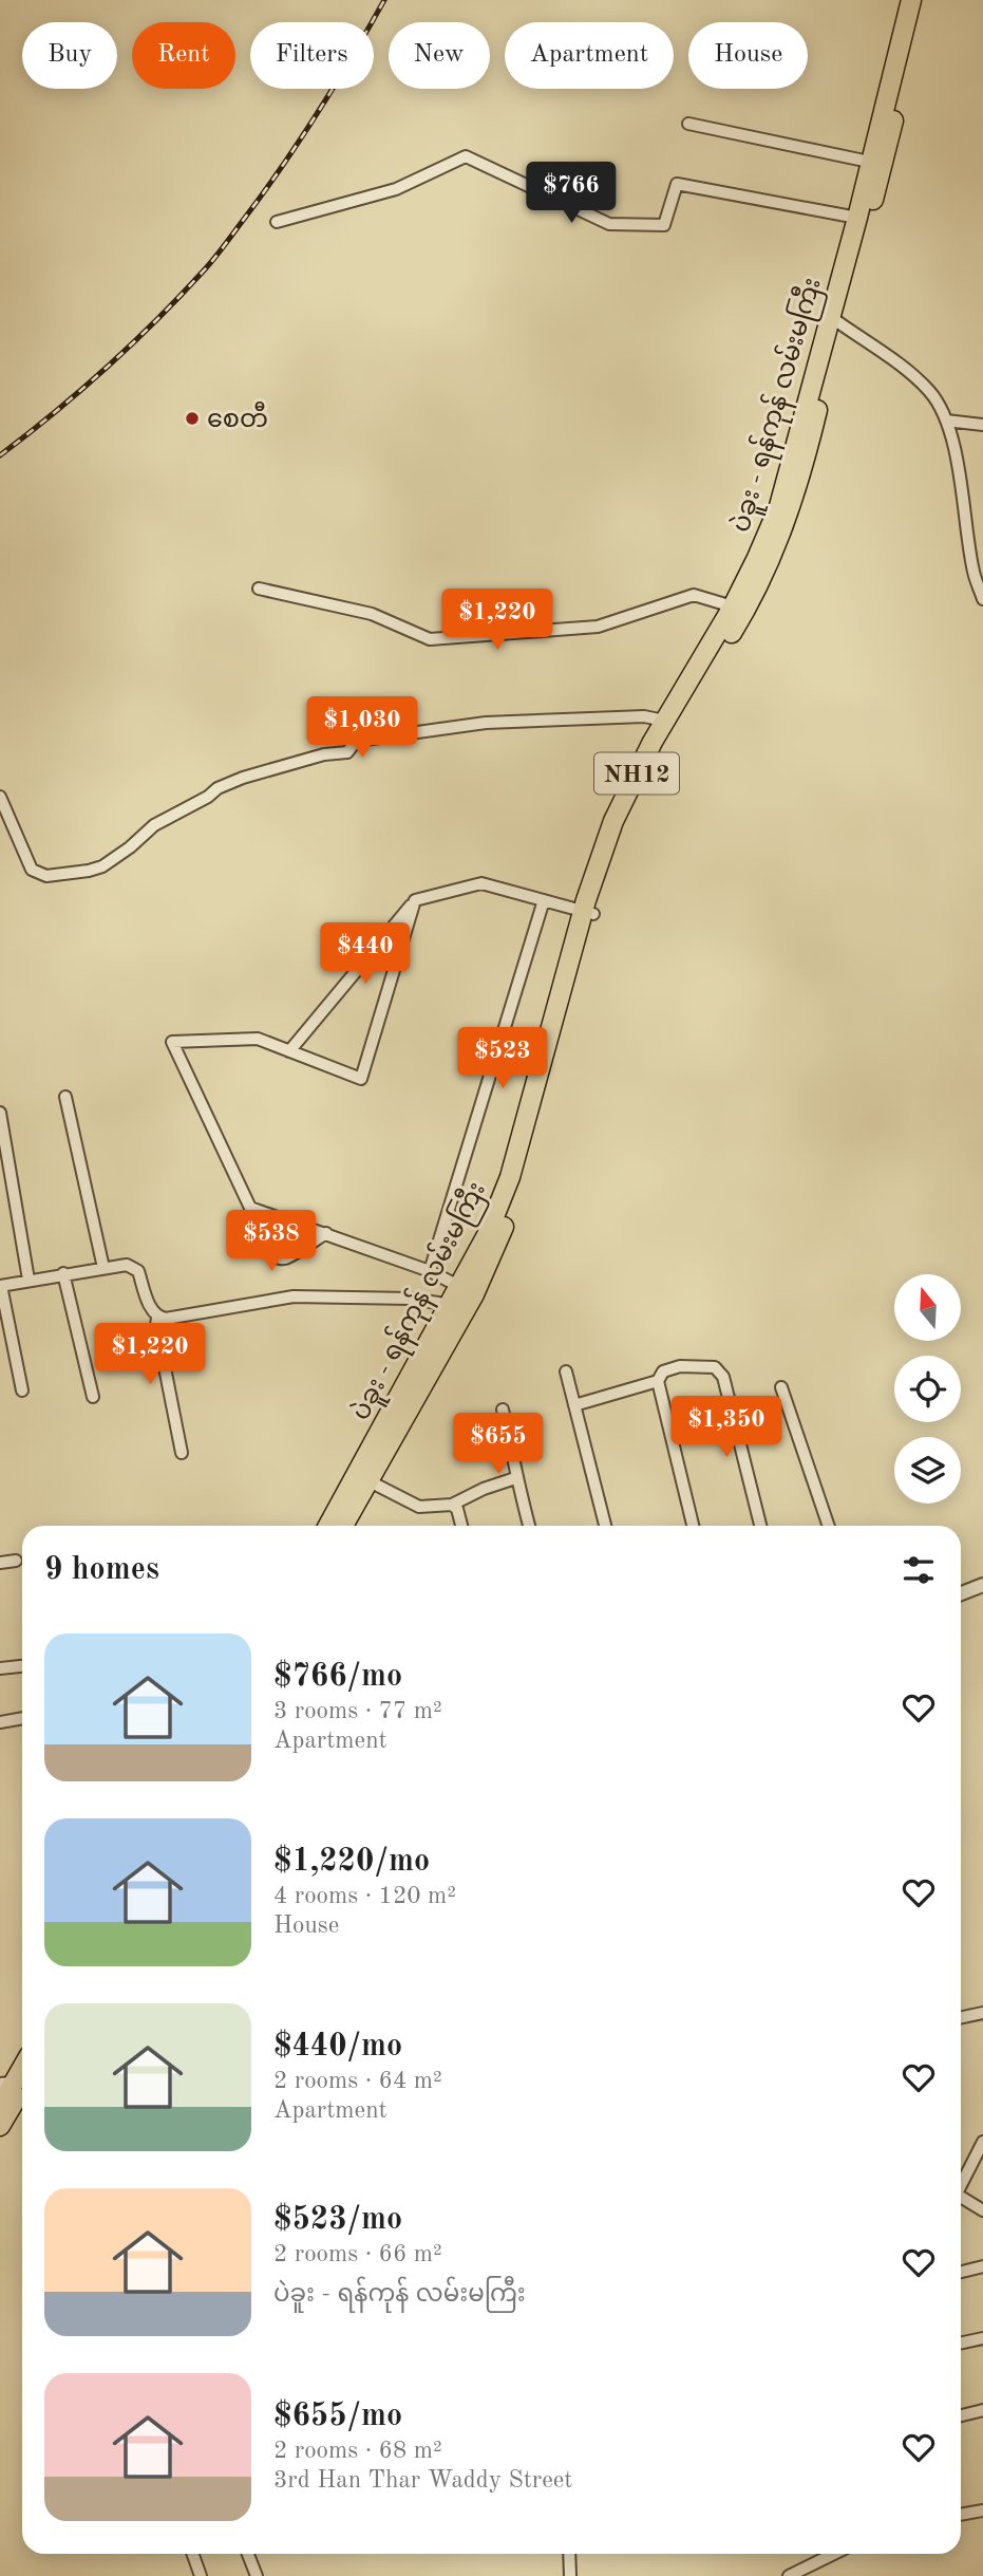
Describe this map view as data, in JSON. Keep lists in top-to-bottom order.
{
  "streets": {
    "highway": ["ပဲခူး - ရန်ကုန် လမ်းမကြီး", "NH12"]
  },
  "places": ["စေတီ"],
  "north": "top",
  "page": {
    "chip": [
      "Buy",
      "Rent",
      "Filters",
      "New",
      "Apartment",
      "House"
    ],
    "price": [
      "$766",
      "$1,220",
      "$1,030",
      "$440",
      "$523",
      "$538",
      "$1,220",
      "$1,350",
      "$655"
    ],
    "heading": "9 homes",
    "list": [
      {
        "name": "$766/mo",
        "note": "3 rooms · 77 m² · Apartment"
      },
      {
        "name": "$1,220/mo",
        "note": "4 rooms · 120 m² · House"
      },
      {
        "name": "$440/mo",
        "note": "2 rooms · 64 m² · Apartment"
      },
      {
        "name": "$523/mo",
        "note": "2 rooms · 66 m² · ပဲခူး - ရန်ကုန် လမ်းမကြီး"
      },
      {
        "name": "$655/mo",
        "note": "2 rooms · 68 m² · 3rd Han Thar Waddy Street"
      }
    ]
  }
}
